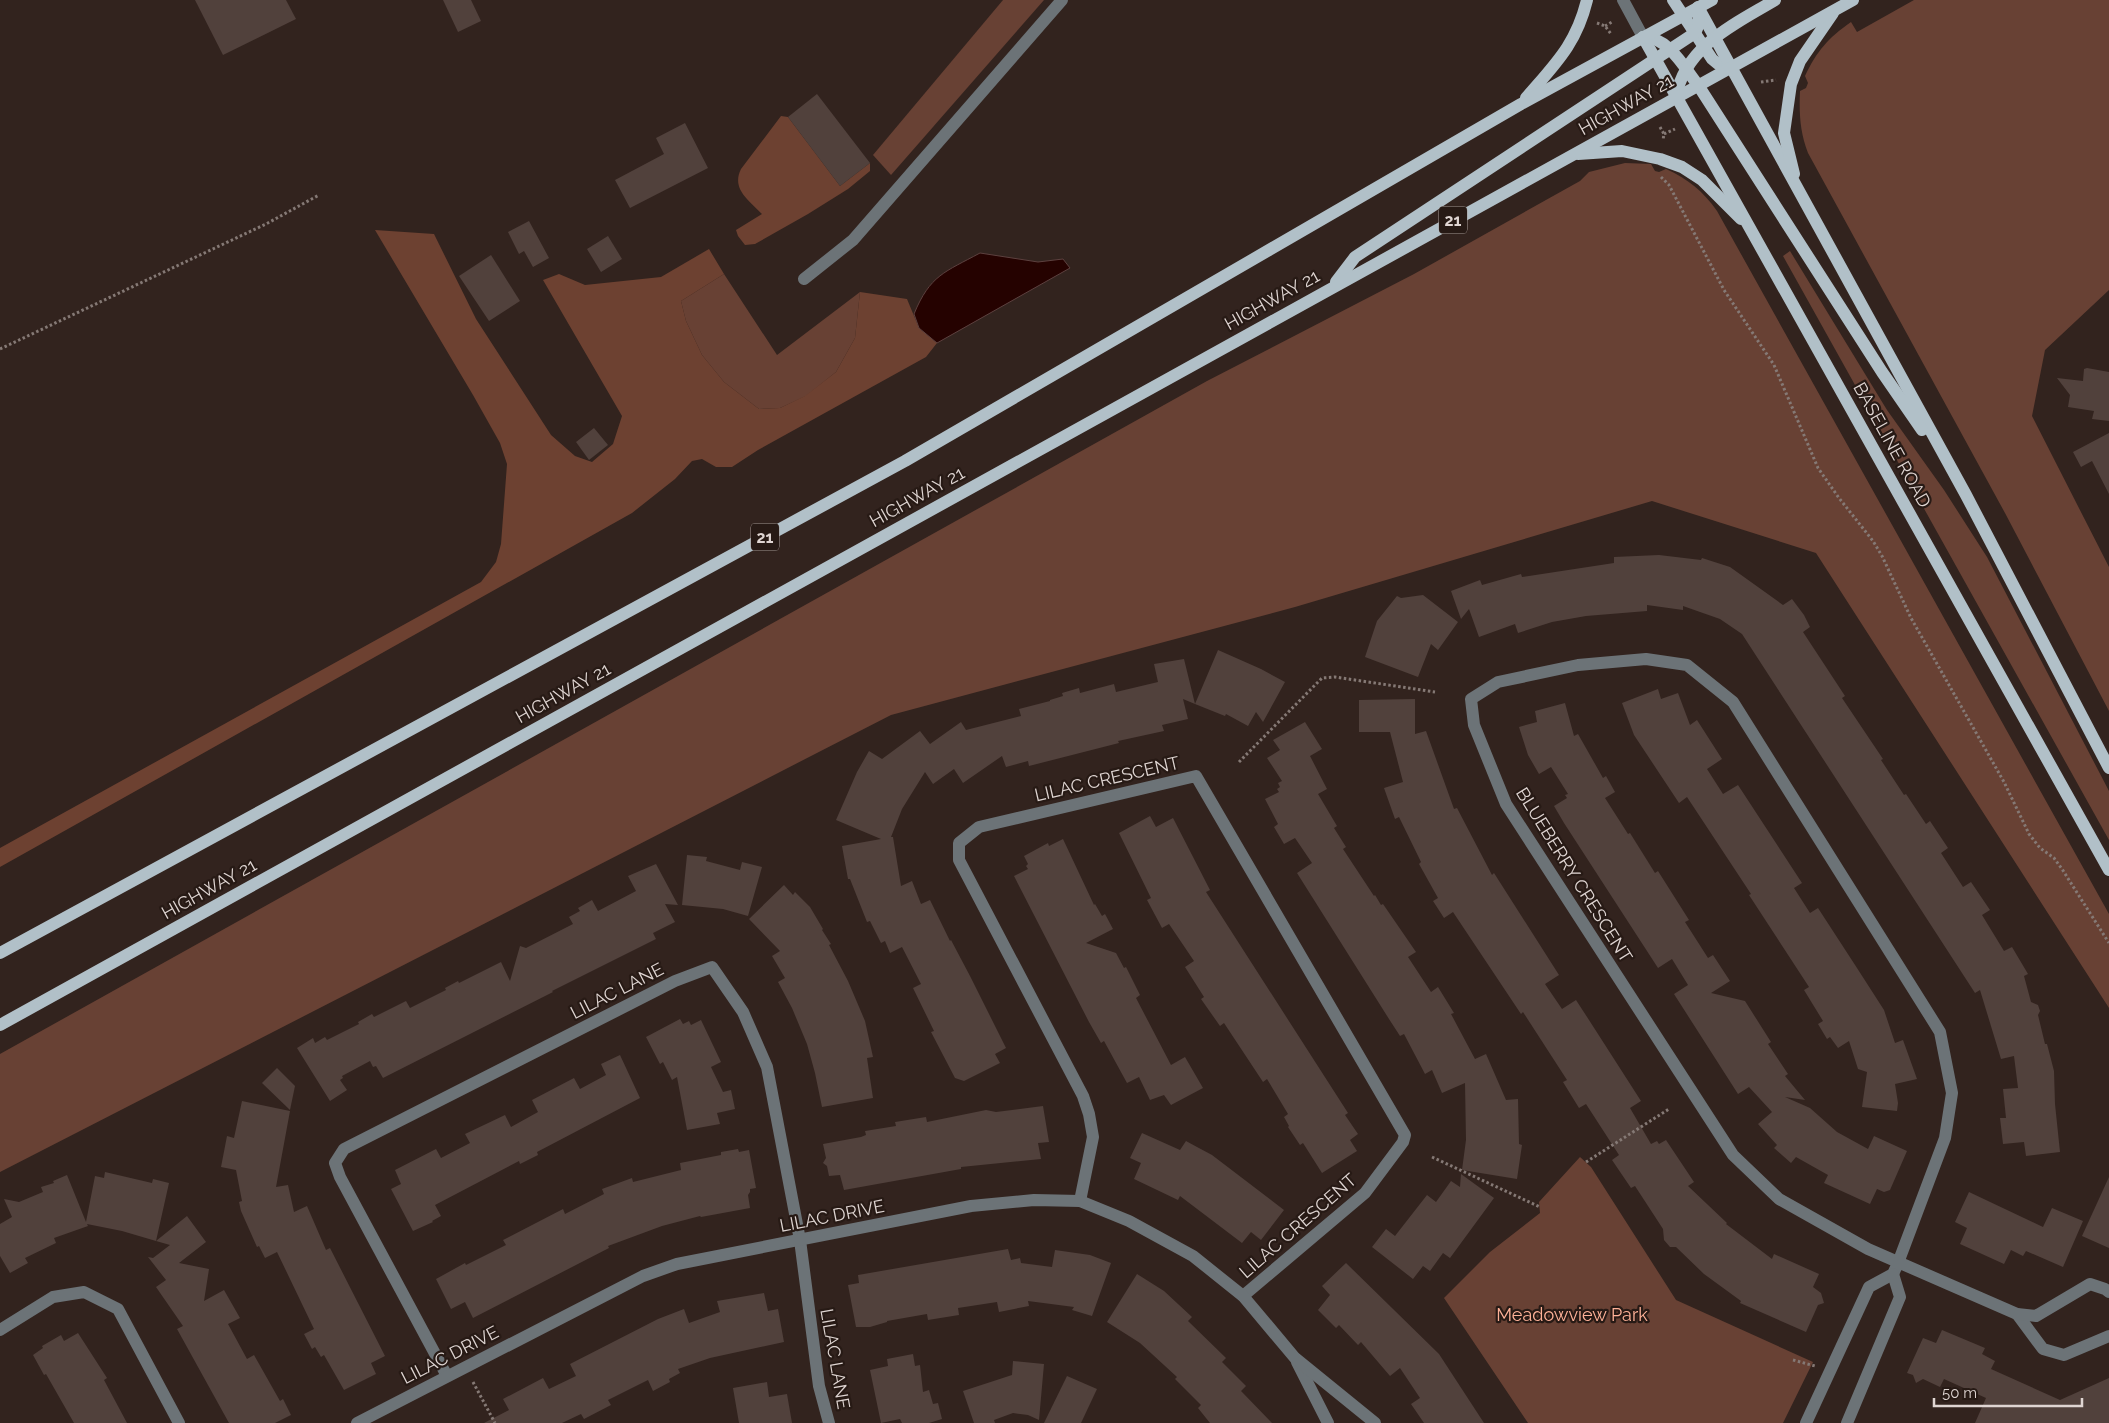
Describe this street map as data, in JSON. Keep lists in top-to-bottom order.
{
  "streets": {
    "main road": ["HIGHWAY 21", "21", "BASELINE ROAD"],
    "street": [
      "LILAC CRESCENT",
      "BLUEBERRY CRESCENT",
      "LILAC LANE",
      "LILAC DRIVE"
    ]
  },
  "crossings": [
    ["HIGHWAY 21", "BASELINE ROAD"],
    ["21", "BASELINE ROAD"],
    ["LILAC CRESCENT", "LILAC DRIVE"],
    ["LILAC LANE", "LILAC DRIVE"]
  ],
  "parks": ["Meadowview Park"],
  "scale_bar": "50 m"
}
